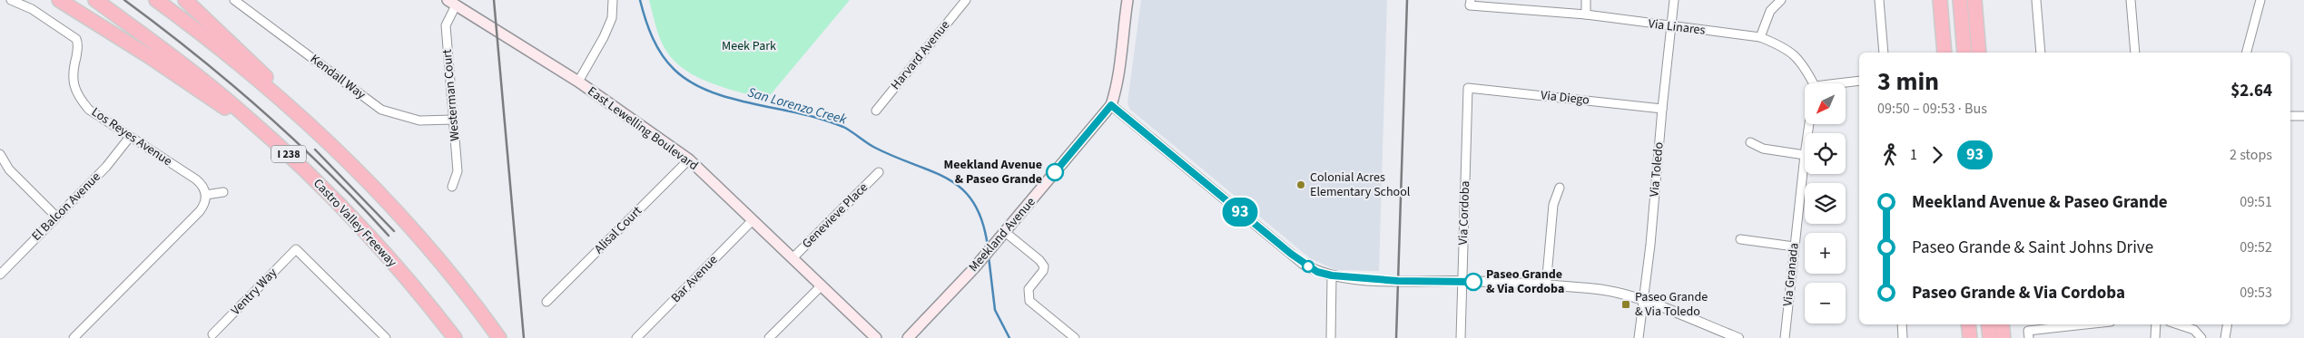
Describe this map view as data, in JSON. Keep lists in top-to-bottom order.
{
  "streets": {
    "highway": ["I 238", "Castro Valley Freeway"],
    "main road": ["East Lewelling Boulevard", "Meekland Avenue"],
    "street": [
      "Via Linares",
      "Harvard Avenue",
      "Kendall Way",
      "Westerman Court",
      "Via Diego",
      "Los Reyes Avenue",
      "Via Toledo",
      "El Balcon Avenue",
      "Via Cordoba",
      "Genevieve Place",
      "Alisal Court",
      "Via Granada",
      "Bar Avenue",
      "Ventry Way"
    ]
  },
  "crossings": [
    ["Via Linares", "Via Toledo"],
    ["Kendall Way", "Westerman Court"],
    ["Westerman Court", "East Lewelling Boulevard"],
    ["Via Diego", "Via Toledo"],
    ["Via Diego", "Via Cordoba"],
    ["East Lewelling Boulevard", "Genevieve Place"],
    ["East Lewelling Boulevard", "Alisal Court"],
    ["East Lewelling Boulevard", "Bar Avenue"],
    ["Los Reyes Avenue", "El Balcon Avenue"]
  ],
  "water": ["San Lorenzo Creek"],
  "parks": ["Meek Park"],
  "places": {
    "other": ["Meekland Avenue & Paseo Grande", "Colonial Acres Elementary School", "Paseo Grande & Via Cordoba"],
    "transit": ["Paseo Grande & Via Toledo"]
  },
  "lines": ["bus line 93"],
  "north": "bottom left",
  "page": {
    "on_map": "93",
    "heading": ["3 min", "09:50 – 09:53 · Bus", "$2.64"],
    "map_buttons": ["+", "−"],
    "legs": ["1", "93", "2 stops"],
    "list": [
      {
        "name": "Meekland Avenue & Paseo Grande",
        "value": "09:51"
      },
      {
        "name": "Paseo Grande & Saint Johns Drive",
        "value": "09:52"
      },
      {
        "name": "Paseo Grande & Via Cordoba",
        "value": "09:53"
      }
    ]
  }
}
